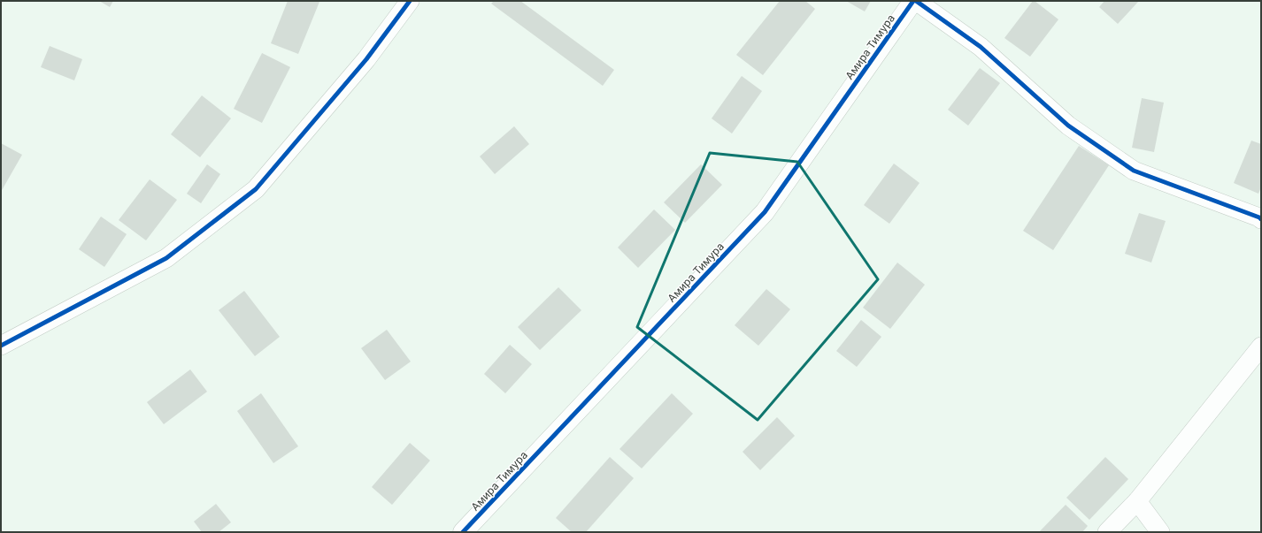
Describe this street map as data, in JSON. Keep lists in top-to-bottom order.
{
  "streets": {
    "street": ["Амира Тимура"]
  }
}
